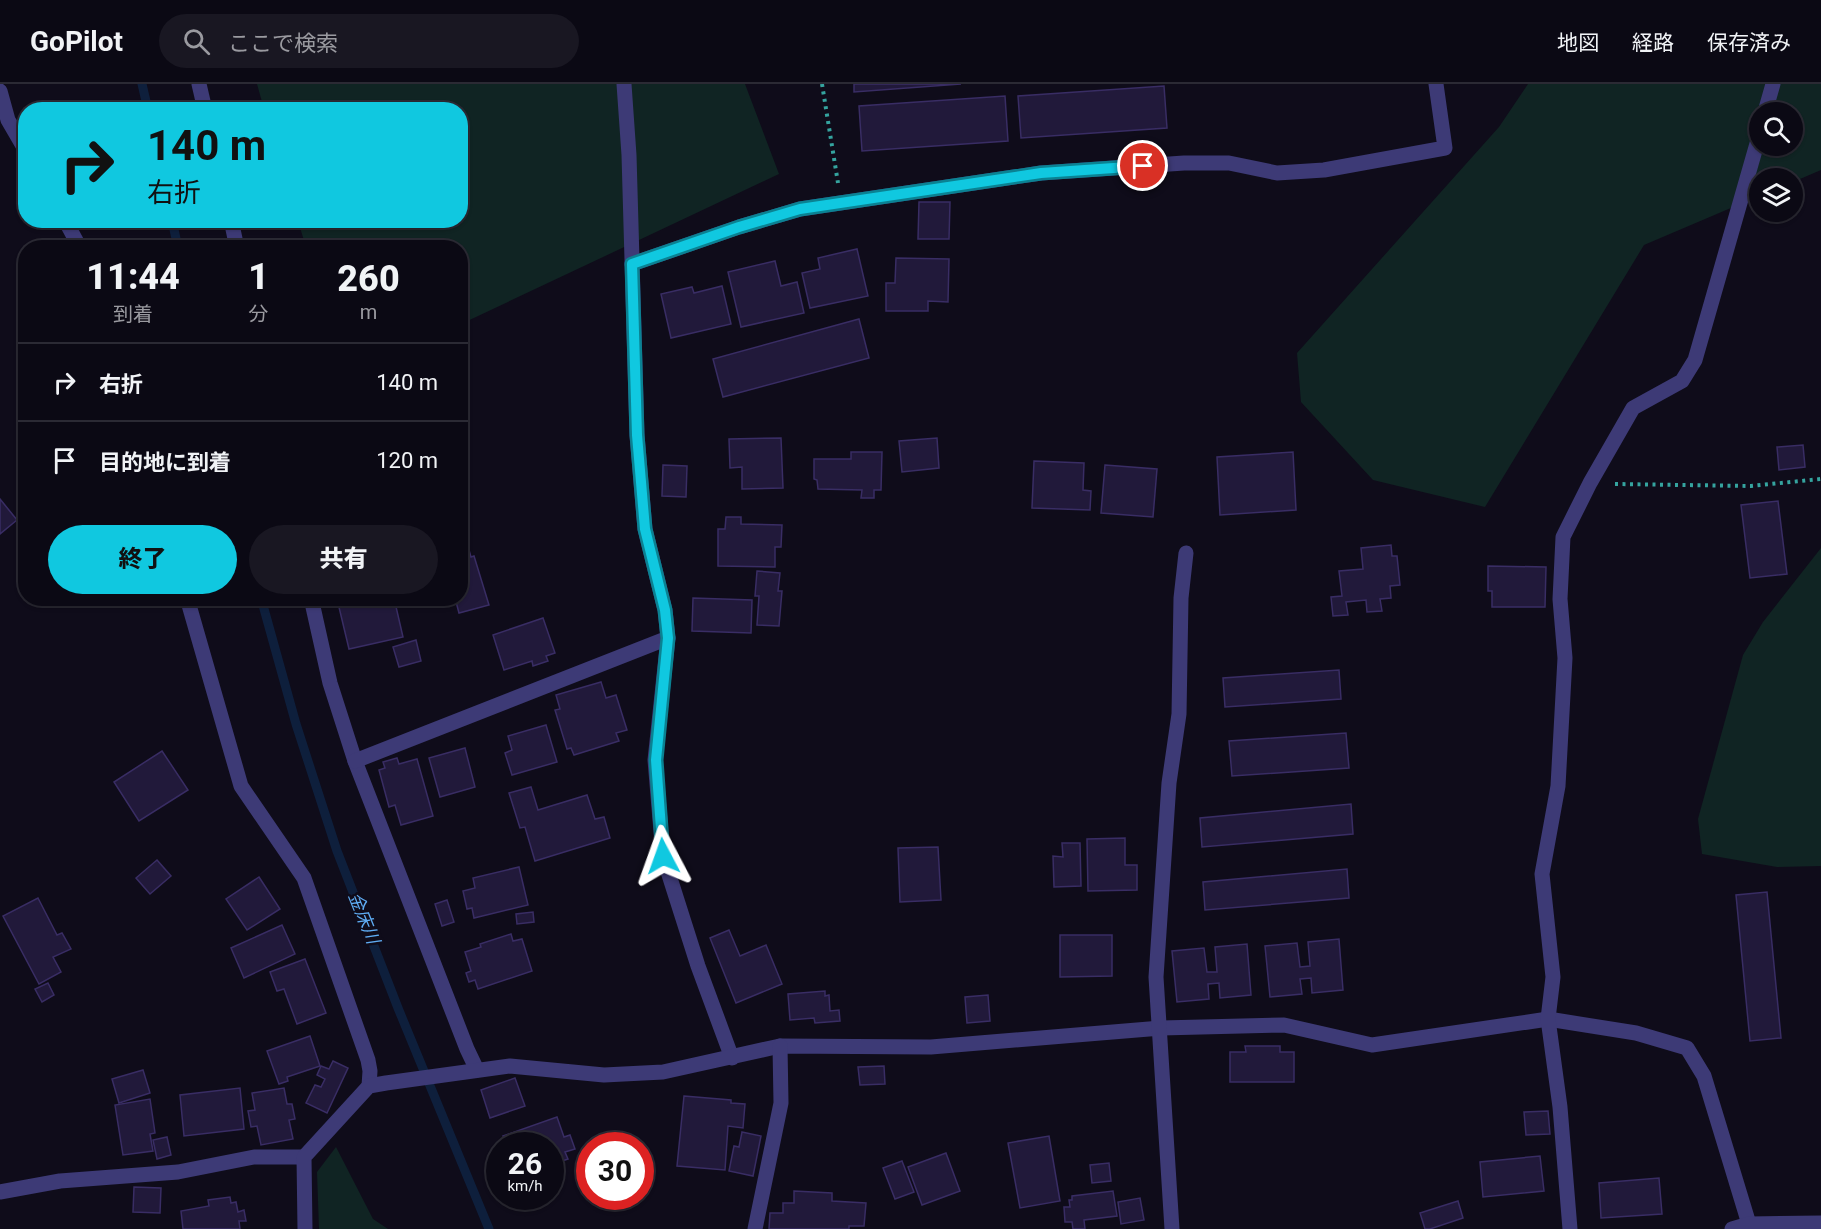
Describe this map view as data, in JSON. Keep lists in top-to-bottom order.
{
  "water": ["金床川"],
  "page": {
    "header": "GoPilot",
    "search": "ここで検索",
    "nav": ["地図", "経路", "保存済み"],
    "turn": ["140 m", "右折"],
    "eta": [
      "11:44",
      "到着",
      "1",
      "分",
      "260",
      "m"
    ],
    "list": [
      {
        "name": "右折",
        "value": "140 m"
      },
      {
        "name": "目的地に到着",
        "value": "120 m"
      }
    ],
    "buttons": ["終了", "共有"],
    "speed": "26 km/h",
    "limit": "30"
  }
}
